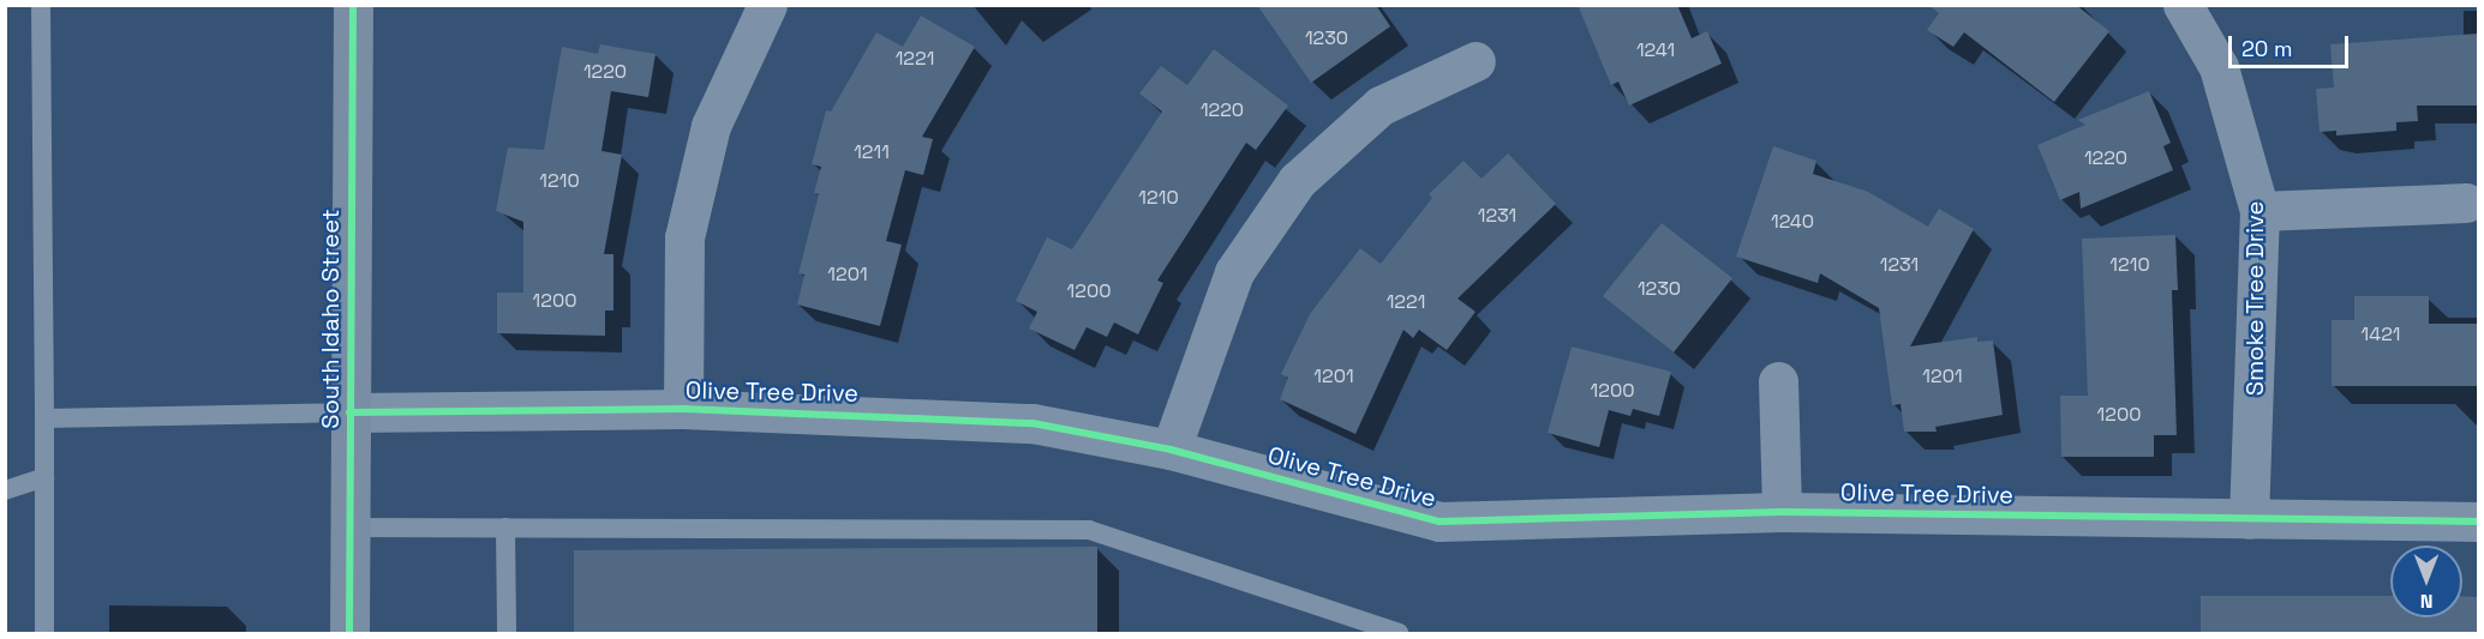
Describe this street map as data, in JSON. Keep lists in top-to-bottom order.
{
  "streets": {
    "main road": ["South Idaho Street"],
    "street": ["Smoke Tree Drive", "Olive Tree Drive"]
  },
  "crossings": [
    ["Smoke Tree Drive", "Olive Tree Drive"],
    ["South Idaho Street", "Olive Tree Drive"]
  ],
  "house_numbers": [
    "1230",
    "1241",
    "1221",
    "1220",
    "1220",
    "1211",
    "1220",
    "1210",
    "1210",
    "1231",
    "1240",
    "1231",
    "1210",
    "1201",
    "1230",
    "1200",
    "1200",
    "1221",
    "1421",
    "1201",
    "1201",
    "1200",
    "1200"
  ],
  "scale_bar": "20 m",
  "north": "bottom"
}
